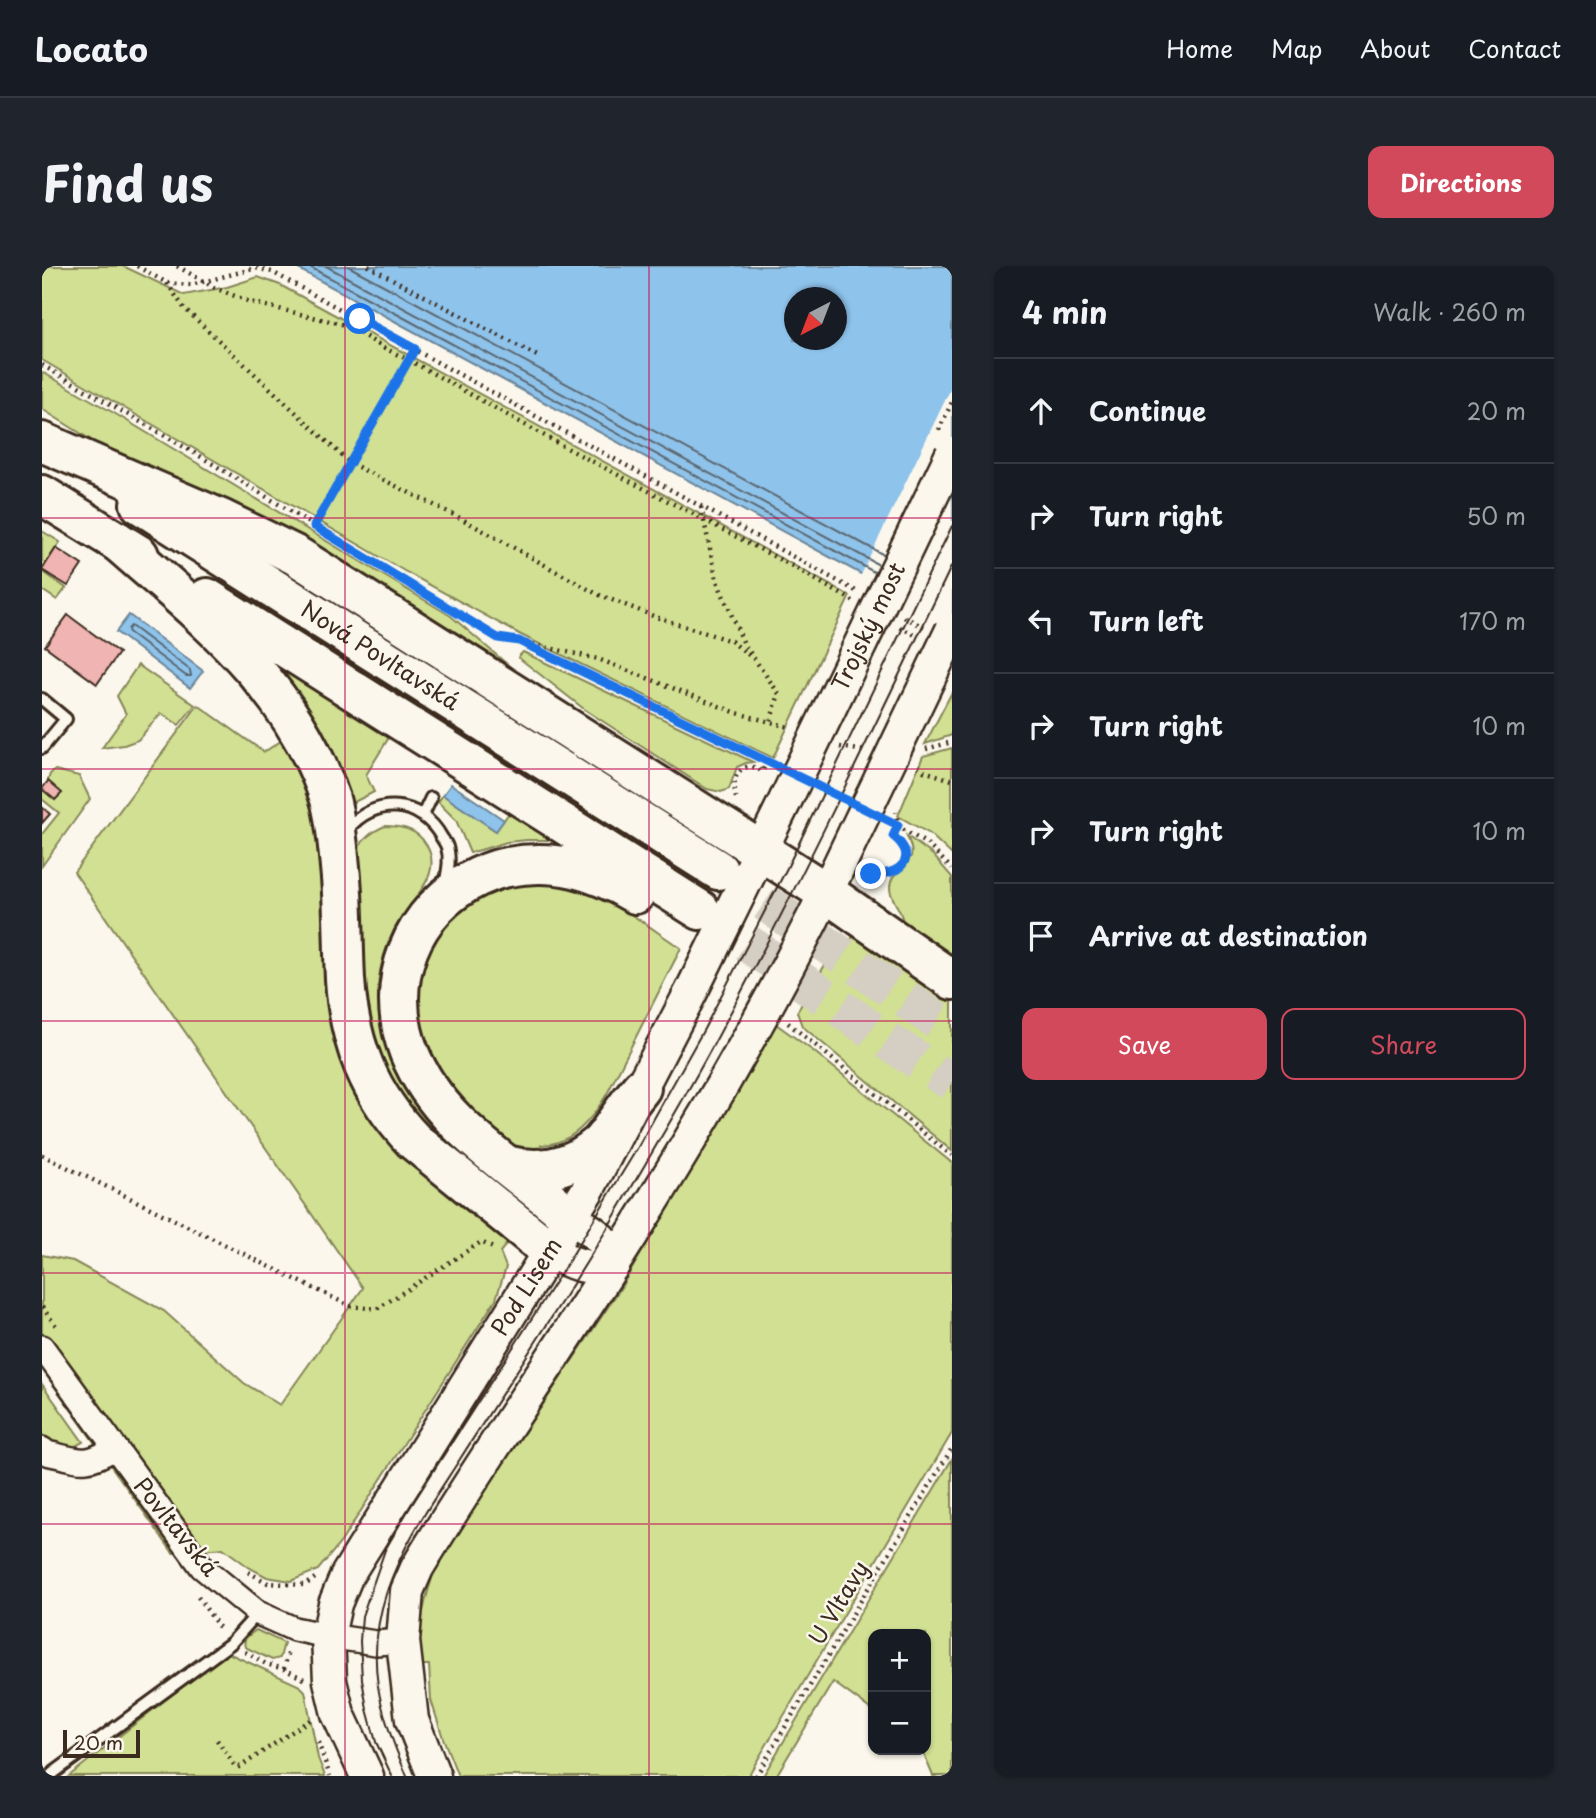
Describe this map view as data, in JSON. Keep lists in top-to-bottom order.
{
  "streets": {
    "highway": ["Nová Povltavská"],
    "main road": ["Trojský most", "Pod Lisem"],
    "street": ["Povltavská"],
    "path": ["U Vltavy"]
  },
  "crossings": [
    ["Trojský most", "Pod Lisem"],
    ["Pod Lisem", "Povltavská"]
  ],
  "scale_bar": "20 m",
  "north": "bottom left",
  "page": {
    "header": "Locato",
    "nav": [
      "Home",
      "Map",
      "About",
      "Contact"
    ],
    "title": "Find us",
    "buttons": [
      "Directions",
      ["Save", "Share"]
    ],
    "heading": ["4 min", "Walk · 260 m"],
    "list": [
      ["Continue", "20 m"],
      ["Turn right", "50 m"],
      ["Turn left", "170 m"],
      ["Turn right", "10 m"],
      ["Turn right", "10 m"],
      "Arrive at destination"
    ],
    "map_buttons": ["+", "−"],
    "scale": "20 m"
  }
}
